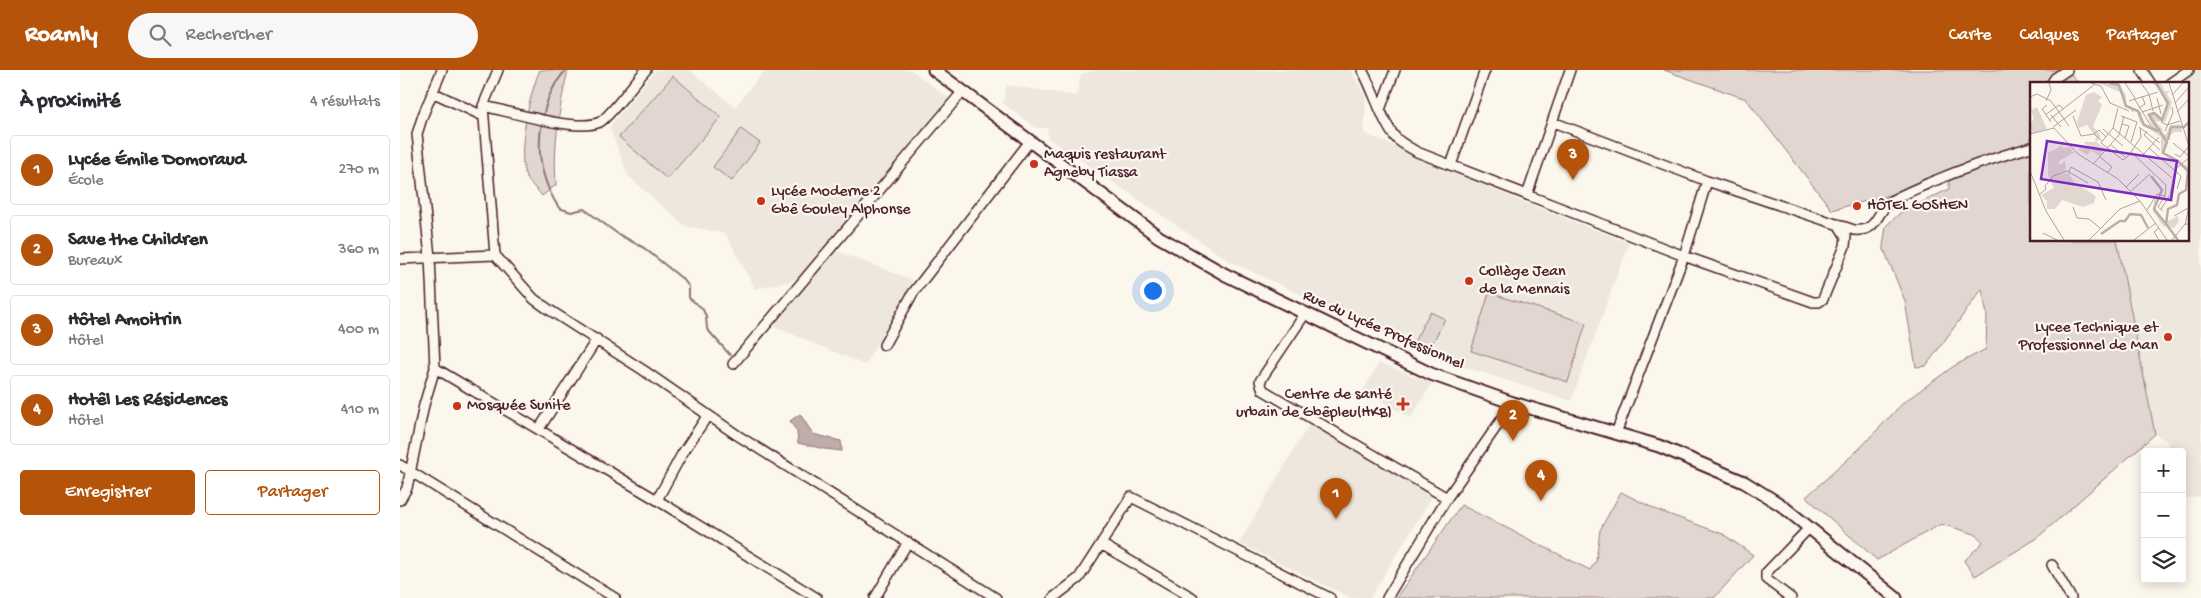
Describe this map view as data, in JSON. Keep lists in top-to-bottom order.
{
  "streets": {
    "main road": ["Rue du Lycée Professionnel"]
  },
  "places": {
    "other": [
      "Maquis restaurant Agneby Tiassa",
      "Lycée Moderne 2 Gbê Gouley Alphonse",
      "HÔTEL GOSHEN",
      "Collège Jean de la Mennais",
      "Lycee Technique et Professionnel de Man",
      "Mosquée Sunite"
    ],
    "health": ["Centre de santé urbain de Gbêpleu(HKB)"]
  },
  "page": {
    "header": "Roamly",
    "search": "Rechercher",
    "nav": ["Carte", "Calques", "Partager"],
    "heading": ["À proximité", "4 résultats"],
    "list": [
      {
        "mark": "1",
        "name": "Lycée Émile Domoraud",
        "note": "École",
        "value": "270 m"
      },
      {
        "mark": "2",
        "name": "Save the Children",
        "note": "Bureaux",
        "value": "360 m"
      },
      {
        "mark": "3",
        "name": "Hôtel Amoitrin",
        "note": "Hôtel",
        "value": "400 m"
      },
      {
        "mark": "4",
        "name": "Hotêl Les Résidences",
        "note": "Hôtel",
        "value": "410 m"
      }
    ],
    "pins": [
      "3",
      "2",
      "4",
      "1"
    ],
    "map_buttons": ["+", "−"],
    "buttons": ["Enregistrer", "Partager"]
  }
}
